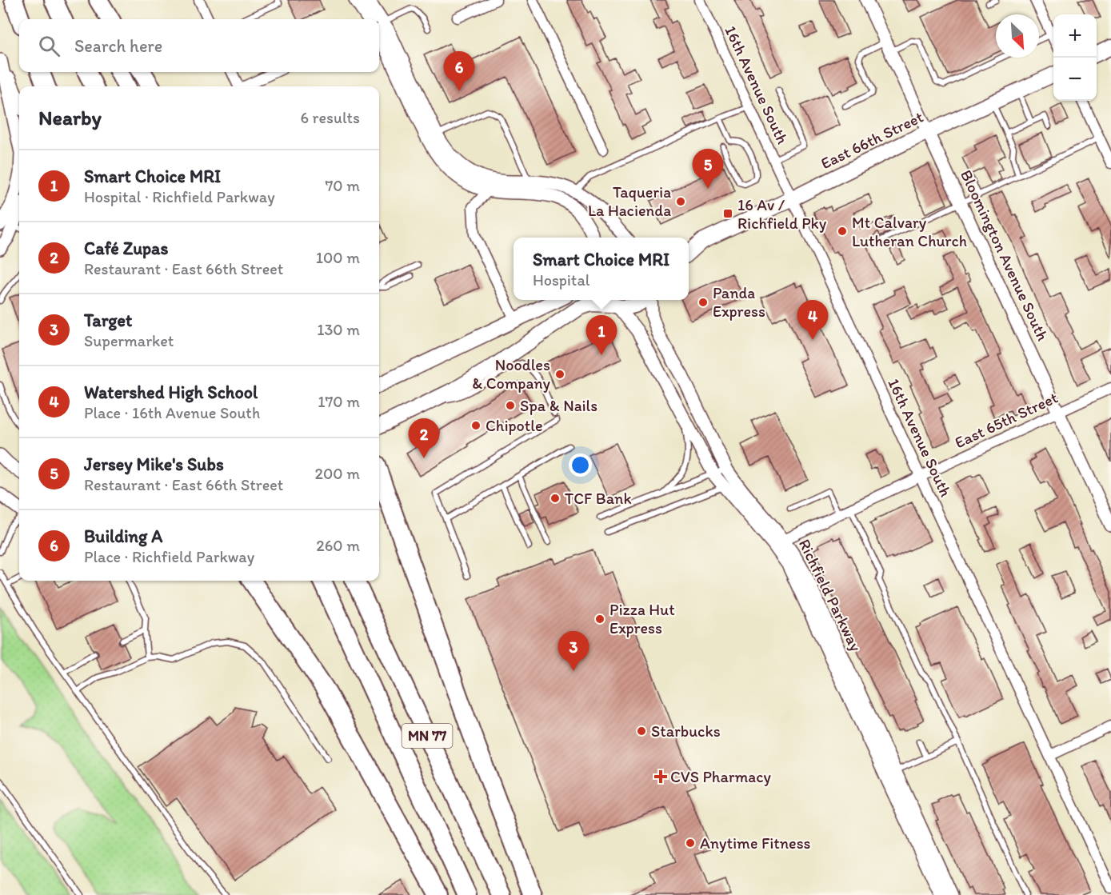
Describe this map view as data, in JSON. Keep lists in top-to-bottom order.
{
  "streets": {
    "highway": ["MN 77"],
    "main road": ["East 66th Street"],
    "street": [
      "16th Avenue South",
      "Bloomington Avenue South",
      "East 65th Street",
      "Richfield Parkway"
    ]
  },
  "crossings": [
    ["16th Avenue South", "East 66th Street"],
    ["16th Avenue South", "East 65th Street"],
    ["East 66th Street", "Bloomington Avenue South"],
    ["Bloomington Avenue South", "East 65th Street"],
    ["East 65th Street", "Richfield Parkway"]
  ],
  "places": {
    "other": [
      "Taqueria La Hacienda",
      "Mt Calvary Lutheran Church",
      "Panda Express",
      "Noodles & Company",
      "Spa & Nails",
      "Chipotle",
      "TCF Bank",
      "Pizza Hut Express",
      "Starbucks",
      "Anytime Fitness"
    ],
    "transit": ["16 Av / Richfield Pky"],
    "health": ["CVS Pharmacy"]
  },
  "north": "bottom right",
  "page": {
    "map_buttons": ["+", "−"],
    "search": "Search here",
    "pins": [
      "6",
      "5",
      "4",
      "1",
      "2",
      "3"
    ],
    "heading": ["Nearby", "6 results"],
    "list": [
      {
        "mark": "1",
        "name": "Smart Choice MRI",
        "note": "Hospital · Richfield Parkway",
        "value": "70 m"
      },
      {
        "mark": "2",
        "name": "Café Zupas",
        "note": "Restaurant · East 66th Street",
        "value": "100 m"
      },
      {
        "mark": "3",
        "name": "Target",
        "note": "Supermarket",
        "value": "130 m"
      },
      {
        "mark": "4",
        "name": "Watershed High School",
        "note": "Place · 16th Avenue South",
        "value": "170 m"
      },
      {
        "mark": "5",
        "name": "Jersey Mike's Subs",
        "note": "Restaurant · East 66th Street",
        "value": "200 m"
      },
      {
        "mark": "6",
        "name": "Building A",
        "note": "Place · Richfield Parkway",
        "value": "260 m"
      }
    ],
    "popup": ["Smart Choice MRI", "Hospital"]
  }
}
